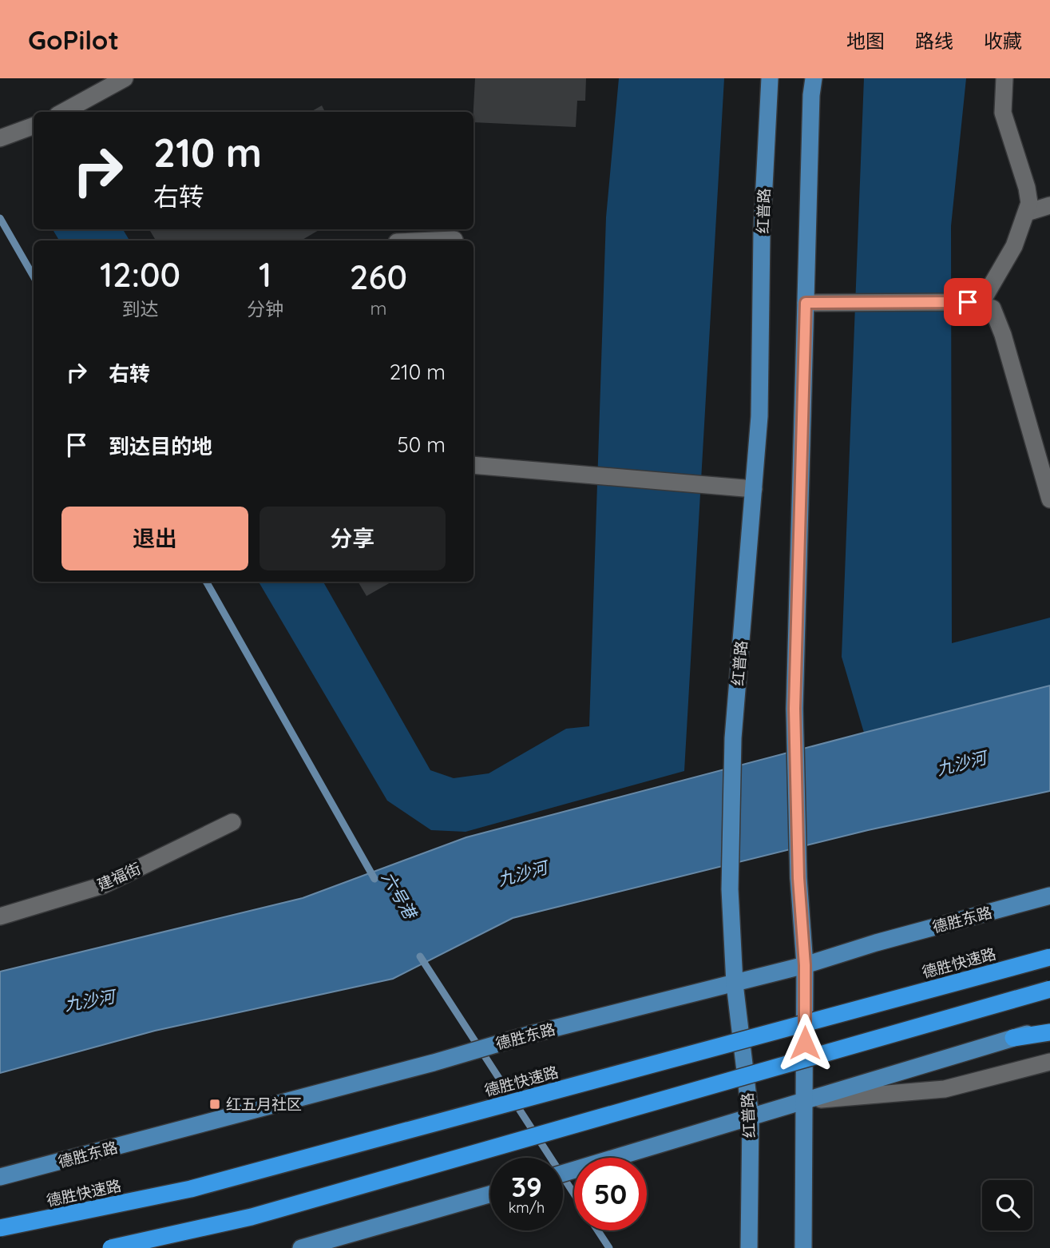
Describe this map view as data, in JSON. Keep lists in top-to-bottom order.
{
  "streets": {
    "highway": ["德胜快速路"],
    "main road": ["红普路", "德胜东路"],
    "street": ["建福街"]
  },
  "crossings": [
    ["红普路", "德胜东路"]
  ],
  "water": ["九沙河", "六号港"],
  "places": {
    "transit": ["红五月社区"]
  },
  "page": {
    "header": "GoPilot",
    "nav": ["地图", "路线", "收藏"],
    "turn": ["210 m", "右转"],
    "eta": [
      "12:00",
      "到达",
      "1",
      "分钟",
      "260",
      "m"
    ],
    "list": [
      {
        "name": "右转",
        "value": "210 m"
      },
      {
        "name": "到达目的地",
        "value": "50 m"
      }
    ],
    "buttons": ["退出", "分享"],
    "speed": "39 km/h",
    "limit": "50"
  }
}
